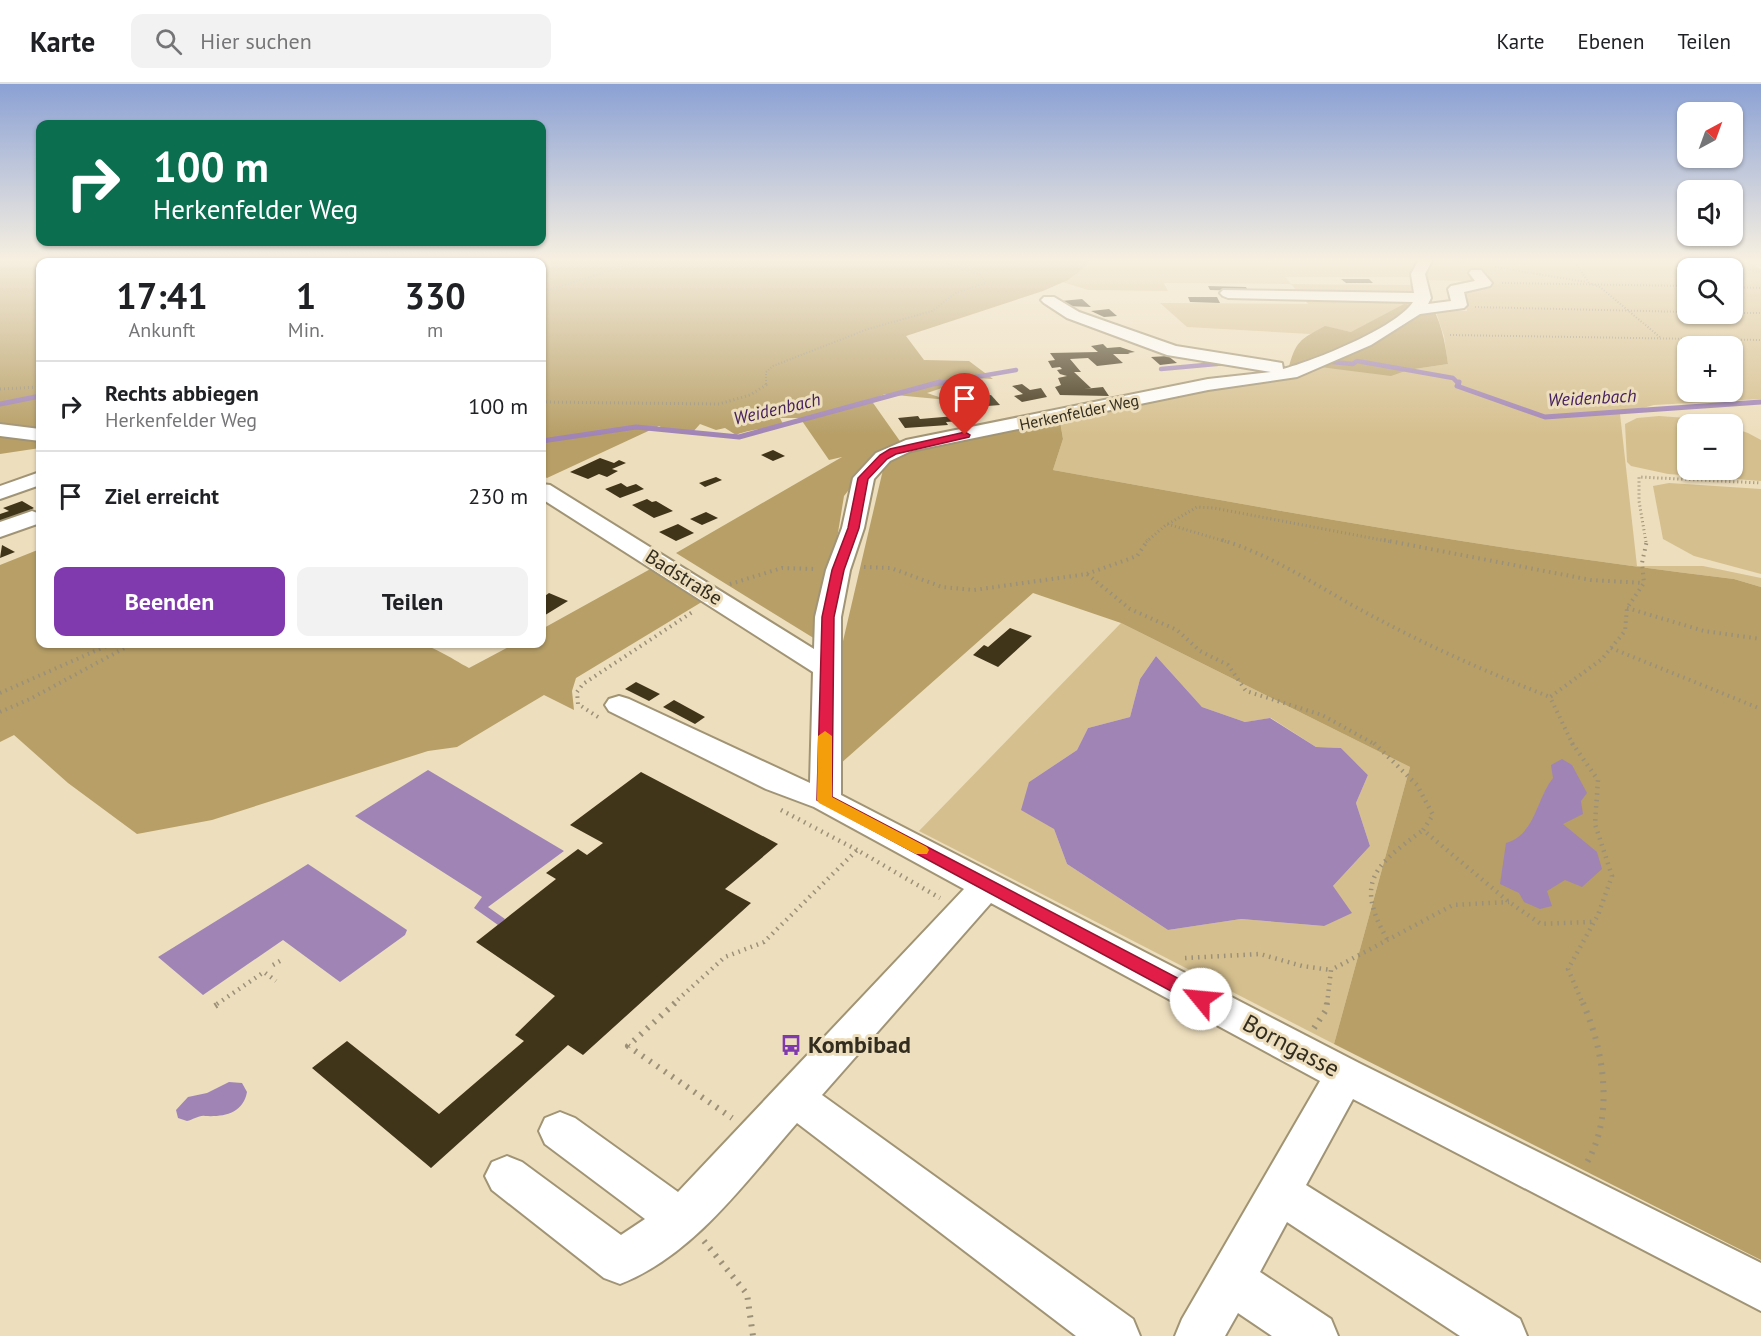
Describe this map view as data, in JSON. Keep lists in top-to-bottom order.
{
  "streets": {
    "street": ["Herkenfelder Weg", "Badstraße", "Borngasse"]
  },
  "crossings": [
    ["Herkenfelder Weg", "Badstraße"],
    ["Herkenfelder Weg", "Borngasse"]
  ],
  "water": ["Weidenbach"],
  "places": {
    "bus stop": ["Kombibad"]
  },
  "north": "top right",
  "page": {
    "header": "Karte",
    "search": "Hier suchen",
    "nav": ["Karte", "Ebenen", "Teilen"],
    "map_buttons": ["+", "−"],
    "turn": ["100 m", "Herkenfelder Weg"],
    "eta": [
      "17:41",
      "Ankunft",
      "1",
      "Min.",
      "330",
      "m"
    ],
    "list": [
      {
        "name": "Rechts abbiegen",
        "note": "Herkenfelder Weg",
        "value": "100 m"
      },
      {
        "name": "Ziel erreicht",
        "value": "230 m"
      }
    ],
    "buttons": ["Beenden", "Teilen"]
  }
}
